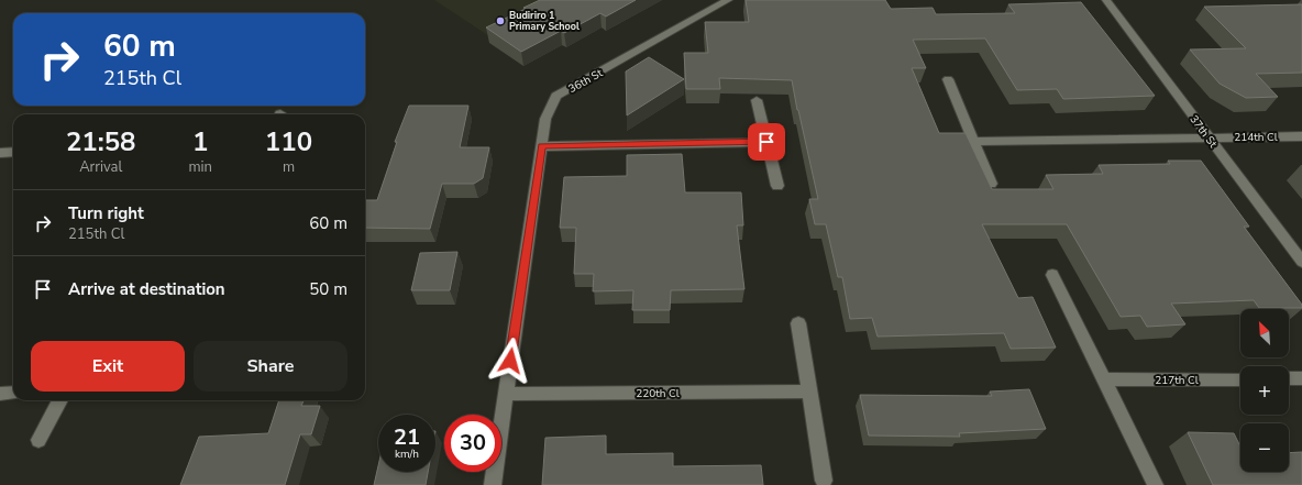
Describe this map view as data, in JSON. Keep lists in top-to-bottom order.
{
  "streets": {
    "street": [
      "36th St",
      "37th St",
      "214th Cl",
      "217th Cl",
      "220th Cl"
    ]
  },
  "crossings": [
    ["36th St", "220th Cl"],
    ["37th St", "214th Cl"]
  ],
  "places": ["Budiriro 1 Primary School"],
  "north": "top left",
  "page": {
    "turn": ["60 m", "215th Cl"],
    "eta": [
      "21:58",
      "Arrival",
      "1",
      "min",
      "110",
      "m"
    ],
    "list": [
      {
        "name": "Turn right",
        "note": "215th Cl",
        "value": "60 m"
      },
      {
        "name": "Arrive at destination",
        "value": "50 m"
      }
    ],
    "map_buttons": ["+", "−"],
    "buttons": ["Exit", "Share"],
    "speed": "21 km/h",
    "limit": "30"
  }
}
